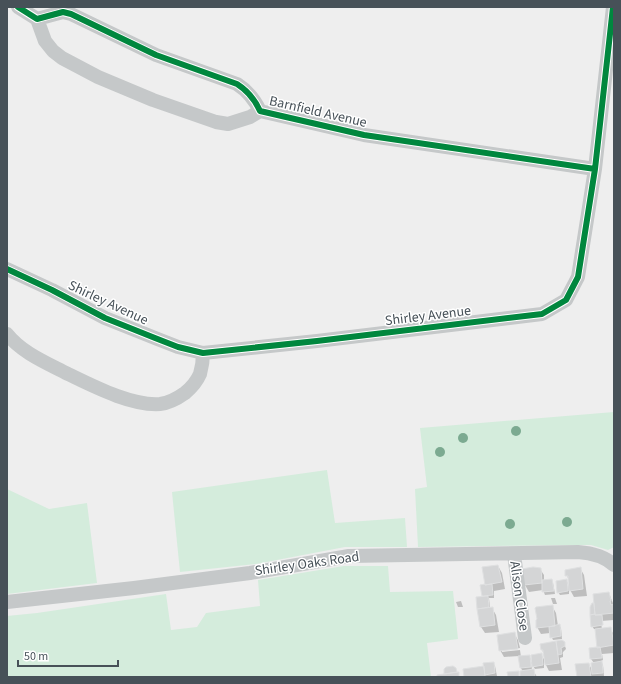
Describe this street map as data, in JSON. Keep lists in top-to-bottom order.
{
  "streets": {
    "street": [
      "Barnfield Avenue",
      "Shirley Avenue",
      "Shirley Oaks Road",
      "Alison Close"
    ]
  },
  "crossings": [
    ["Barnfield Avenue", "Shirley Avenue"],
    ["Shirley Oaks Road", "Alison Close"]
  ],
  "scale_bar": "50 m"
}
